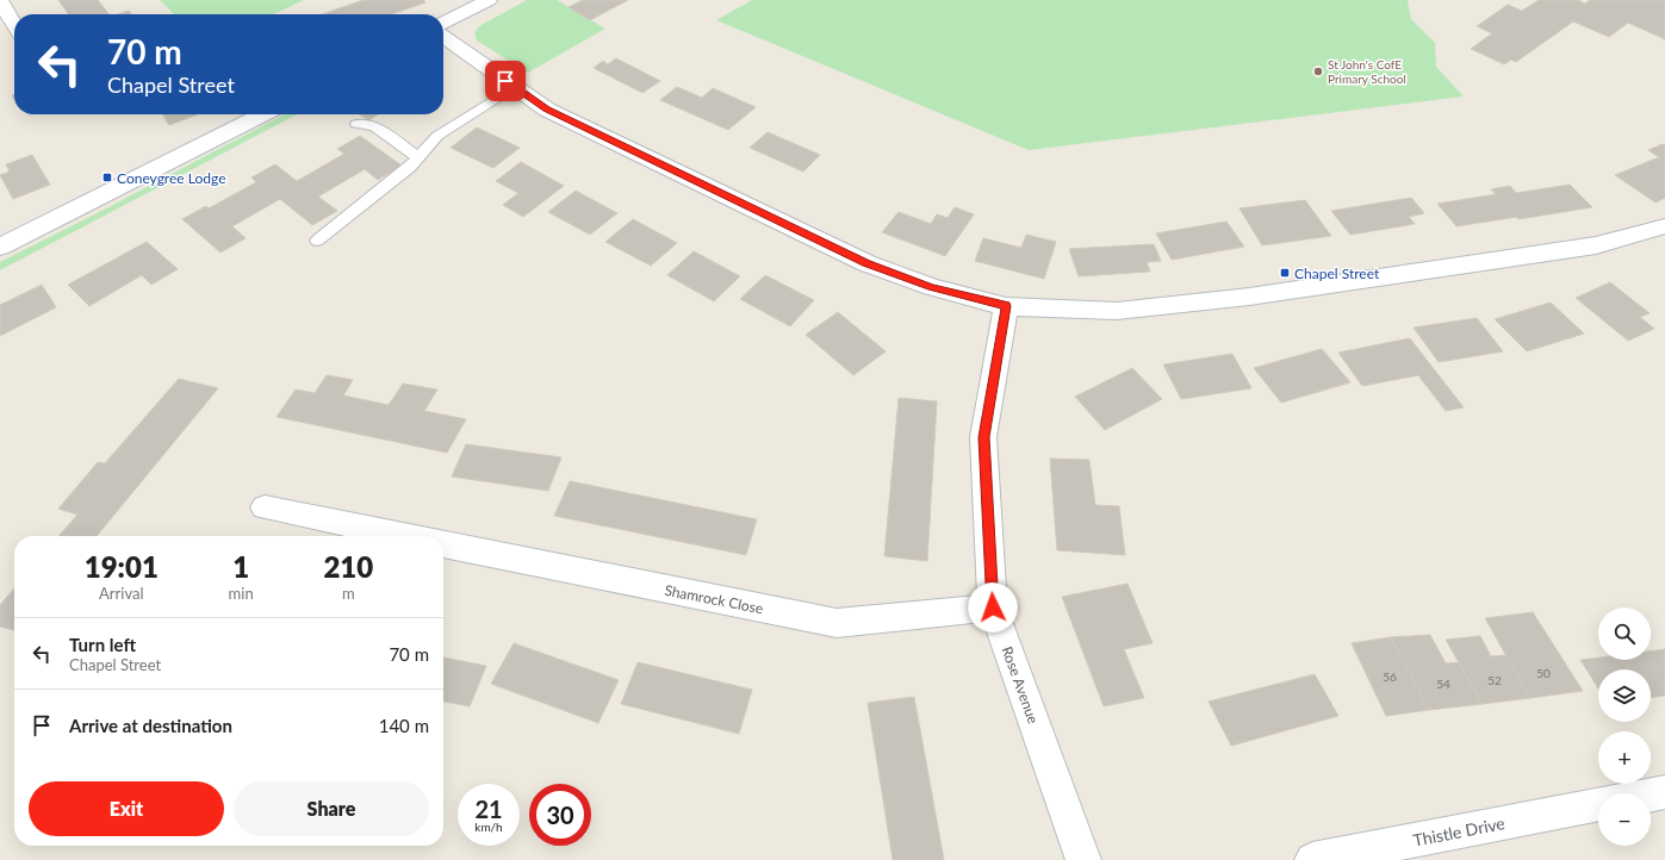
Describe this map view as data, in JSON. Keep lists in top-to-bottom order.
{
  "streets": {
    "street": ["Shamrock Close", "Rose Avenue", "Thistle Drive"]
  },
  "crossings": [
    ["Shamrock Close", "Rose Avenue"]
  ],
  "places": {
    "other": ["St John's CofE Primary School"],
    "transit": ["Coneygree Lodge", "Chapel Street"]
  },
  "house_numbers": [
    "50",
    "56",
    "52",
    "54"
  ],
  "page": {
    "turn": ["70 m", "Chapel Street"],
    "eta": [
      "19:01",
      "Arrival",
      "1",
      "min",
      "210",
      "m"
    ],
    "map_buttons": ["+", "−"],
    "list": [
      {
        "name": "Turn left",
        "note": "Chapel Street",
        "value": "70 m"
      },
      {
        "name": "Arrive at destination",
        "value": "140 m"
      }
    ],
    "buttons": ["Exit", "Share"],
    "speed": "21 km/h",
    "limit": "30"
  }
}
